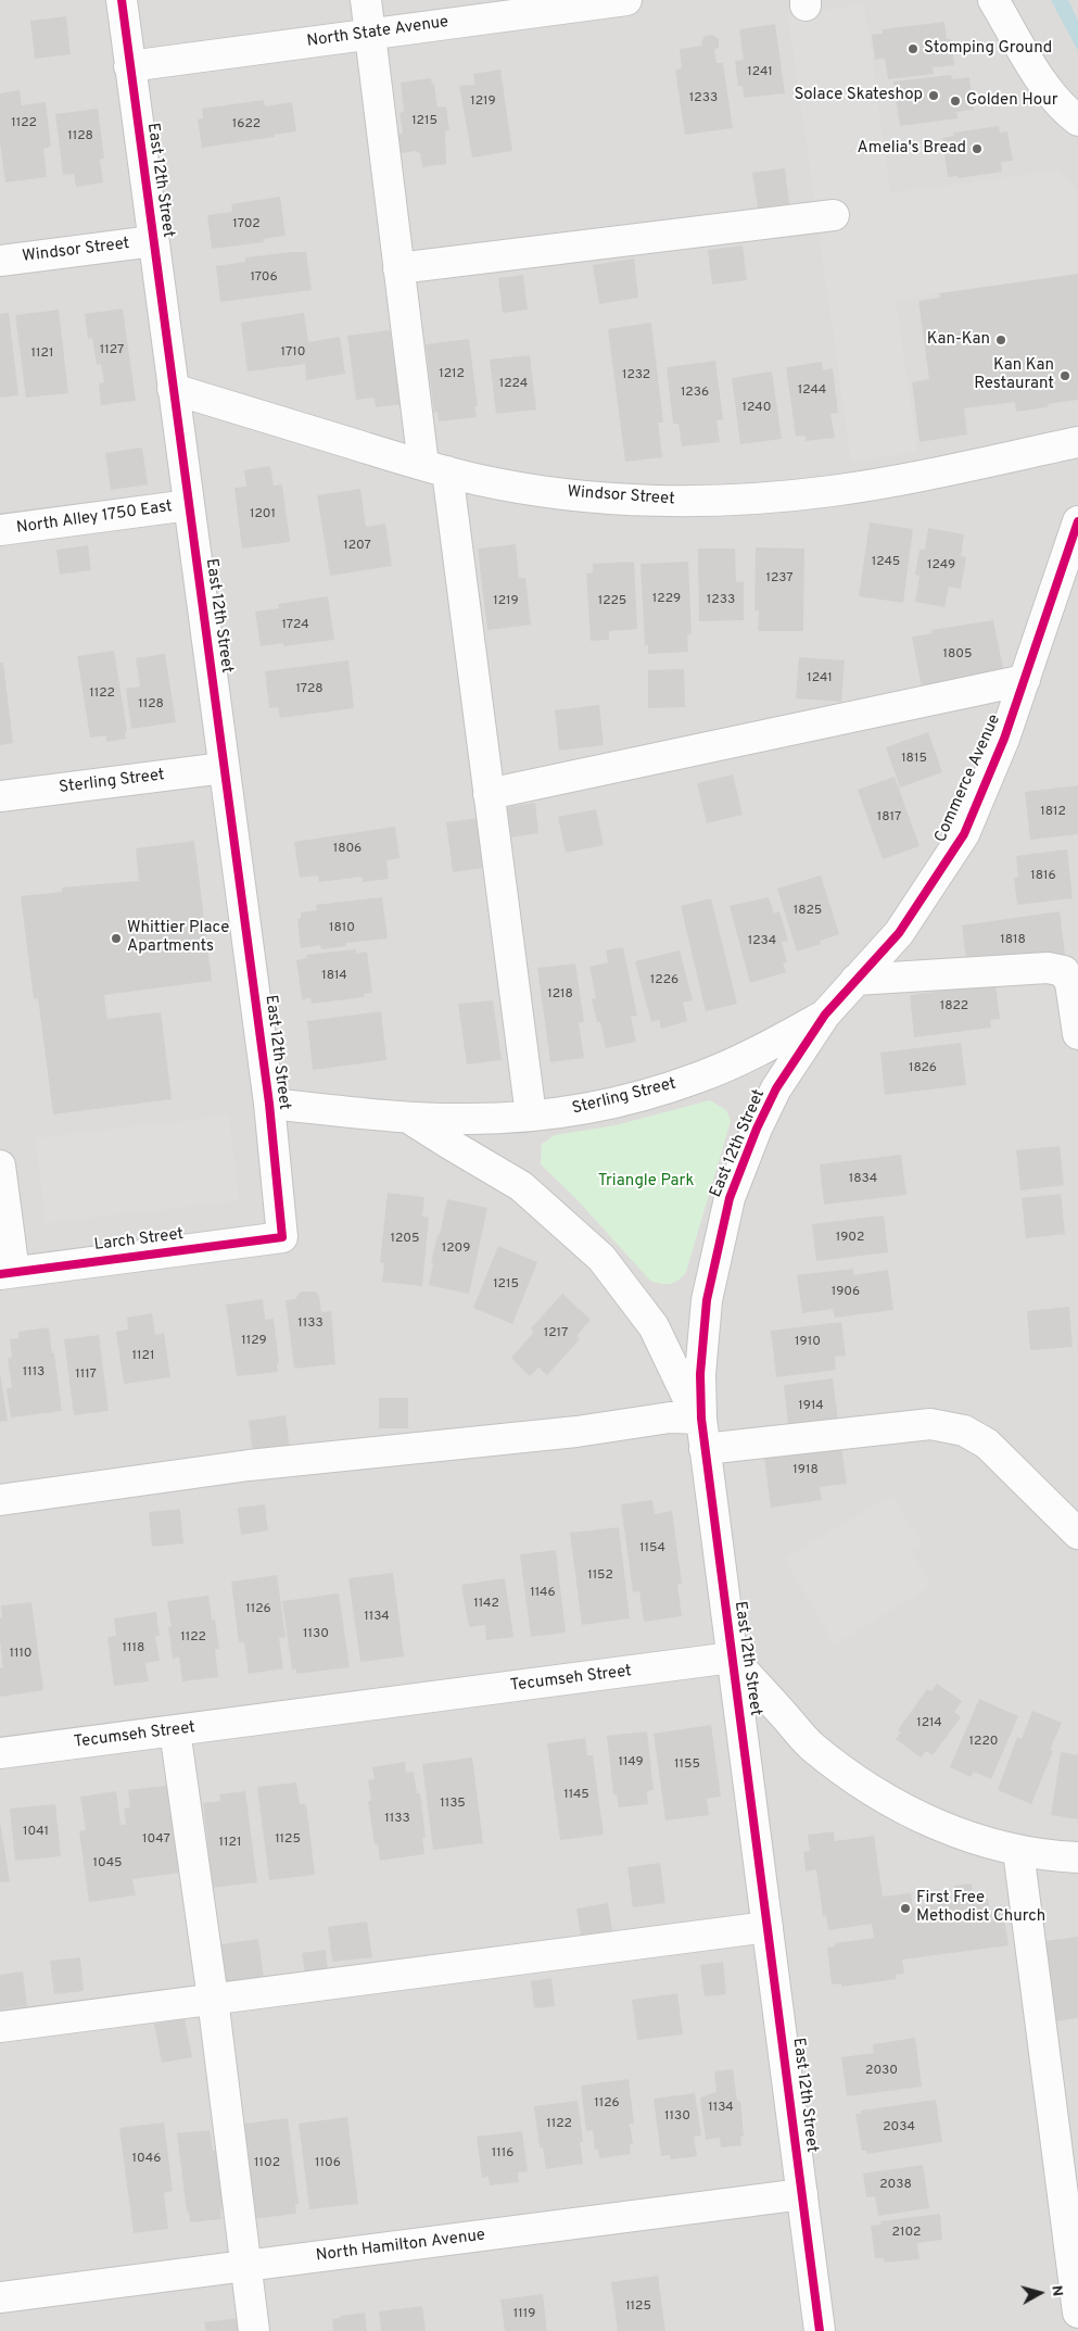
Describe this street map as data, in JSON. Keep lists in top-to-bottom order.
{
  "streets": {
    "street": [
      "North State Avenue",
      "East 12th Street",
      "Windsor Street",
      "North Alley 1750 East",
      "Commerce Avenue",
      "Sterling Street",
      "Larch Street",
      "Tecumseh Street",
      "North Hamilton Avenue"
    ]
  },
  "crossings": [
    ["North State Avenue", "East 12th Street"],
    ["East 12th Street", "Windsor Street"],
    ["East 12th Street", "North Alley 1750 East"],
    ["East 12th Street", "Commerce Avenue"],
    ["East 12th Street", "Sterling Street"],
    ["East 12th Street", "Larch Street"],
    ["East 12th Street", "Tecumseh Street"],
    ["East 12th Street", "North Hamilton Avenue"],
    ["Commerce Avenue", "Sterling Street"]
  ],
  "parks": ["Triangle Park"],
  "places": [
    "Stomping Ground",
    "Solace Skateshop",
    "Golden Hour",
    "Amelia's Bread",
    "Kan-Kan",
    "Kan Kan Restaurant",
    "Whittier Place Apartments",
    "First Free Methodist Church"
  ],
  "house_numbers": [
    "1241",
    "1233",
    "1219",
    "1215",
    "1122",
    "1622",
    "1128",
    "1702",
    "1706",
    "1127",
    "1710",
    "1121",
    "1212",
    "1232",
    "1224",
    "1244",
    "1236",
    "1240",
    "1201",
    "1207",
    "1245",
    "1249",
    "1237",
    "1229",
    "1233",
    "1219",
    "1225",
    "1724",
    "1805",
    "1241",
    "1728",
    "1122",
    "1128",
    "1815",
    "1812",
    "1817",
    "1806",
    "1816",
    "1825",
    "1810",
    "1818",
    "1234",
    "1814",
    "1226",
    "1218",
    "1822",
    "1826",
    "1834",
    "1902",
    "1205",
    "1209",
    "1215",
    "1906",
    "1133",
    "1217",
    "1129",
    "1910",
    "1121",
    "1113",
    "1117",
    "1914",
    "1918",
    "1154",
    "1152",
    "1146",
    "1142",
    "1126",
    "1134",
    "1130",
    "1122",
    "1118",
    "1110",
    "1214",
    "1220",
    "1149",
    "1155",
    "1145",
    "1135",
    "1133",
    "1041",
    "1047",
    "1125",
    "1121",
    "1045",
    "2030",
    "1126",
    "1134",
    "1130",
    "1122",
    "2034",
    "1116",
    "1046",
    "1102",
    "1106",
    "2038",
    "2102",
    "1125",
    "1119"
  ],
  "north": "right"
}
